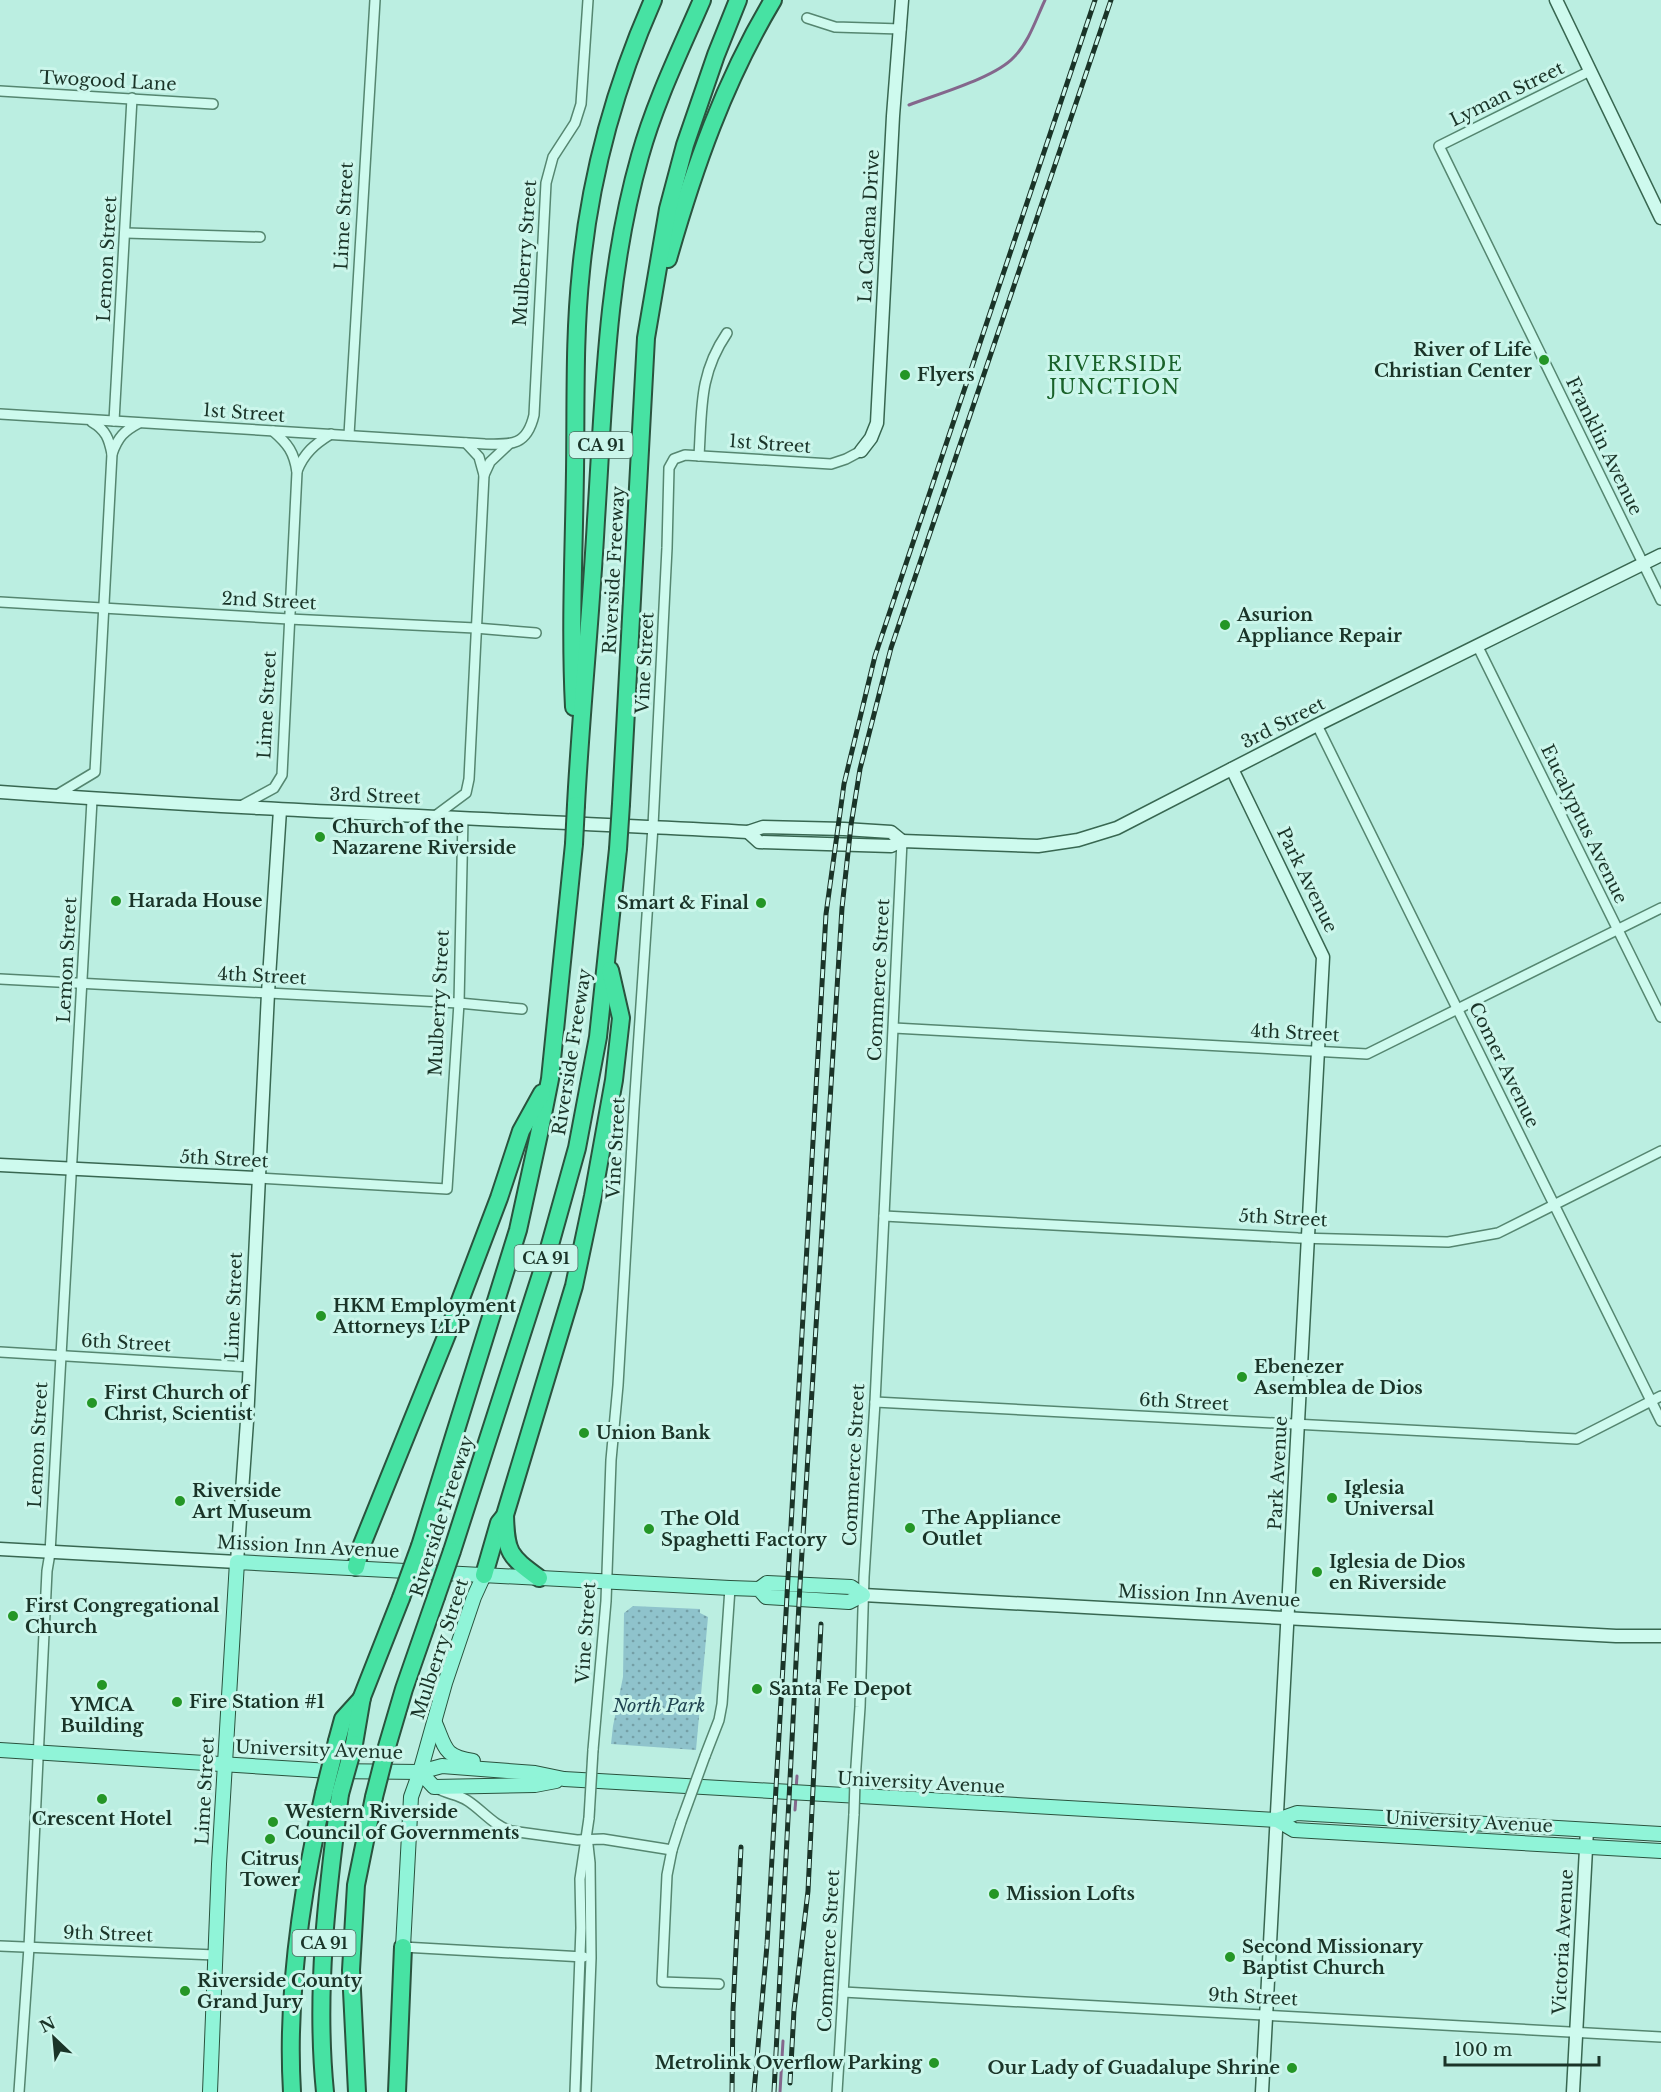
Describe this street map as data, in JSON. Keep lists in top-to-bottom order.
{
  "streets": {
    "highway": ["CA 91", "Riverside Freeway"],
    "main road": [
      "Lime Street",
      "La Cadena Drive",
      "Mulberry Street",
      "3rd Street",
      "Park Avenue",
      "5th Street",
      "Mission Inn Avenue",
      "University Avenue",
      "Victoria Avenue"
    ],
    "street": [
      "Twogood Lane",
      "Lyman Street",
      "Lemon Street",
      "1st Street",
      "Franklin Avenue",
      "2nd Street",
      "Vine Street",
      "Eucalyptus Avenue",
      "4th Street",
      "Commerce Street",
      "Comer Avenue",
      "6th Street",
      "9th Street"
    ]
  },
  "crossings": [
    ["Twogood Lane", "Lemon Street"],
    ["Lyman Street", "Franklin Avenue"],
    ["Lime Street", "1st Street"],
    ["Lime Street", "2nd Street"],
    ["Lime Street", "3rd Street"],
    ["Lime Street", "4th Street"],
    ["Lime Street", "5th Street"],
    ["Lime Street", "6th Street"],
    ["Lime Street", "Mission Inn Avenue"],
    ["Lime Street", "University Avenue"],
    ["Lime Street", "9th Street"],
    ["La Cadena Drive", "1st Street"],
    ["Mulberry Street", "1st Street"],
    ["Mulberry Street", "3rd Street"],
    ["Mulberry Street", "4th Street"],
    ["Mulberry Street", "5th Street"],
    ["Mulberry Street", "Mission Inn Avenue"],
    ["Mulberry Street", "University Avenue"],
    ["Lemon Street", "1st Street"],
    ["Lemon Street", "3rd Street"],
    ["Lemon Street", "4th Street"],
    ["Lemon Street", "5th Street"],
    ["Lemon Street", "6th Street"],
    ["Lemon Street", "Mission Inn Avenue"],
    ["Lemon Street", "University Avenue"],
    ["Lemon Street", "9th Street"],
    ["1st Street", "Vine Street"],
    ["CA 91", "Riverside Freeway"],
    ["Franklin Avenue", "3rd Street"],
    ["Vine Street", "3rd Street"],
    ["Vine Street", "Mission Inn Avenue"],
    ["3rd Street", "Eucalyptus Avenue"],
    ["3rd Street", "Park Avenue"],
    ["3rd Street", "Commerce Street"],
    ["3rd Street", "Comer Avenue"],
    ["Eucalyptus Avenue", "4th Street"],
    ["Park Avenue", "4th Street"],
    ["Park Avenue", "5th Street"],
    ["Park Avenue", "6th Street"],
    ["Park Avenue", "Mission Inn Avenue"],
    ["Park Avenue", "University Avenue"],
    ["Park Avenue", "9th Street"],
    ["4th Street", "Commerce Street"],
    ["4th Street", "Comer Avenue"],
    ["Commerce Street", "5th Street"],
    ["Commerce Street", "6th Street"],
    ["Commerce Street", "Mission Inn Avenue"],
    ["Commerce Street", "9th Street"],
    ["Comer Avenue", "5th Street"],
    ["Comer Avenue", "6th Street"],
    ["University Avenue", "Victoria Avenue"],
    ["9th Street", "Victoria Avenue"]
  ],
  "districts": ["RIVERSIDE JUNCTION"],
  "parks": ["North Park"],
  "places": [
    "River of Life Christian Center",
    "Flyers",
    "Asurion Appliance Repair",
    "Church of the Nazarene Riverside",
    "Harada House",
    "Smart & Final",
    "HKM Employment Attorneys LLP",
    "Ebenezer Asemblea de Dios",
    "First Church of Christ, Scientist",
    "Union Bank",
    "Iglesia Universal",
    "Riverside Art Museum",
    "The Appliance Outlet",
    "The Old Spaghetti Factory",
    "Iglesia de Dios en Riverside",
    "First Congregational Church",
    "YMCA Building",
    "Santa Fe Depot",
    "Fire Station #1",
    "Crescent Hotel",
    "Western Riverside Council of Governments",
    "Citrus Tower",
    "Mission Lofts",
    "Second Missionary Baptist Church",
    "Riverside County Grand Jury",
    "Metrolink Overflow Parking",
    "Our Lady of Guadalupe Shrine"
  ],
  "scale_bar": "100 m",
  "north": "top left"
}
